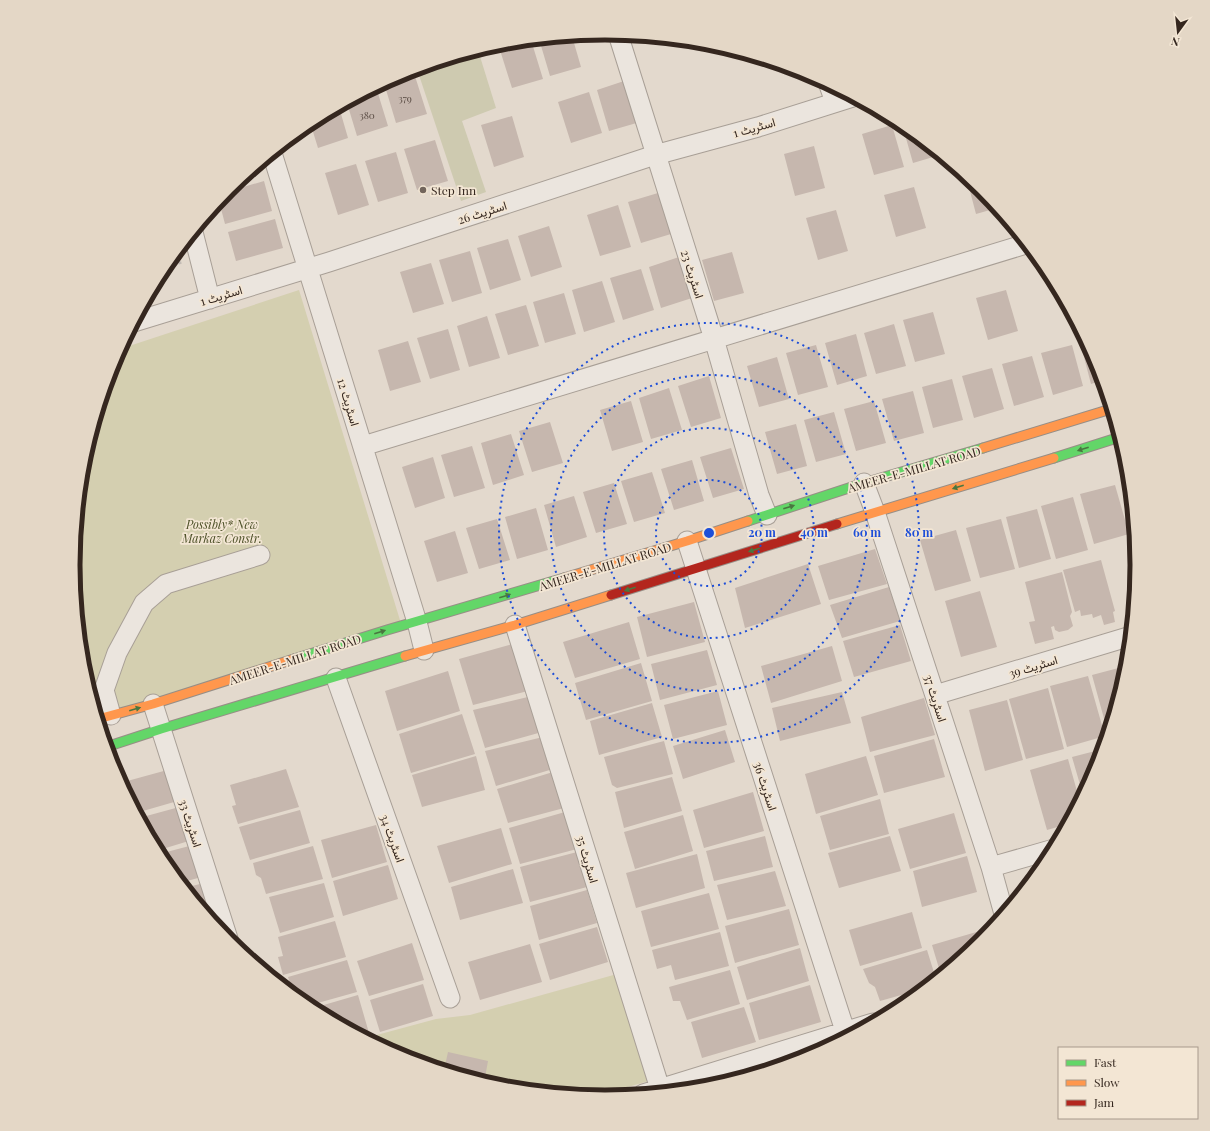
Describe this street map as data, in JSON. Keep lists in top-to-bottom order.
{
  "streets": {
    "main road": ["AMEER-E-MILLAT ROAD"],
    "street": [
      "اسٹریٹ 1",
      "اسٹریٹ 26",
      "اسٹریٹ 23",
      "اسٹریٹ 12",
      "اسٹریٹ 39",
      "اسٹریٹ 37",
      "اسٹریٹ 36",
      "اسٹریٹ 33",
      "اسٹریٹ 34",
      "اسٹریٹ 35"
    ]
  },
  "crossings": [
    ["اسٹریٹ 1", "اسٹریٹ 26"],
    ["اسٹریٹ 1", "اسٹریٹ 23"],
    ["اسٹریٹ 1", "اسٹریٹ 12"],
    ["اسٹریٹ 26", "اسٹریٹ 23"],
    ["اسٹریٹ 26", "اسٹریٹ 12"],
    ["اسٹریٹ 23", "AMEER-E-MILLAT ROAD"],
    ["اسٹریٹ 12", "AMEER-E-MILLAT ROAD"],
    ["AMEER-E-MILLAT ROAD", "اسٹریٹ 37"],
    ["AMEER-E-MILLAT ROAD", "اسٹریٹ 36"],
    ["AMEER-E-MILLAT ROAD", "اسٹریٹ 33"],
    ["اسٹریٹ 39", "اسٹریٹ 37"]
  ],
  "parks": ["Possibly* New Markaz Constr."],
  "places": ["Step Inn"],
  "house_numbers": ["379", "380"],
  "legend": ["Fast", "Slow", "Jam"],
  "north": "bottom",
  "rings": [
    "20 m",
    "40 m",
    "60 m",
    "80 m"
  ]
}
